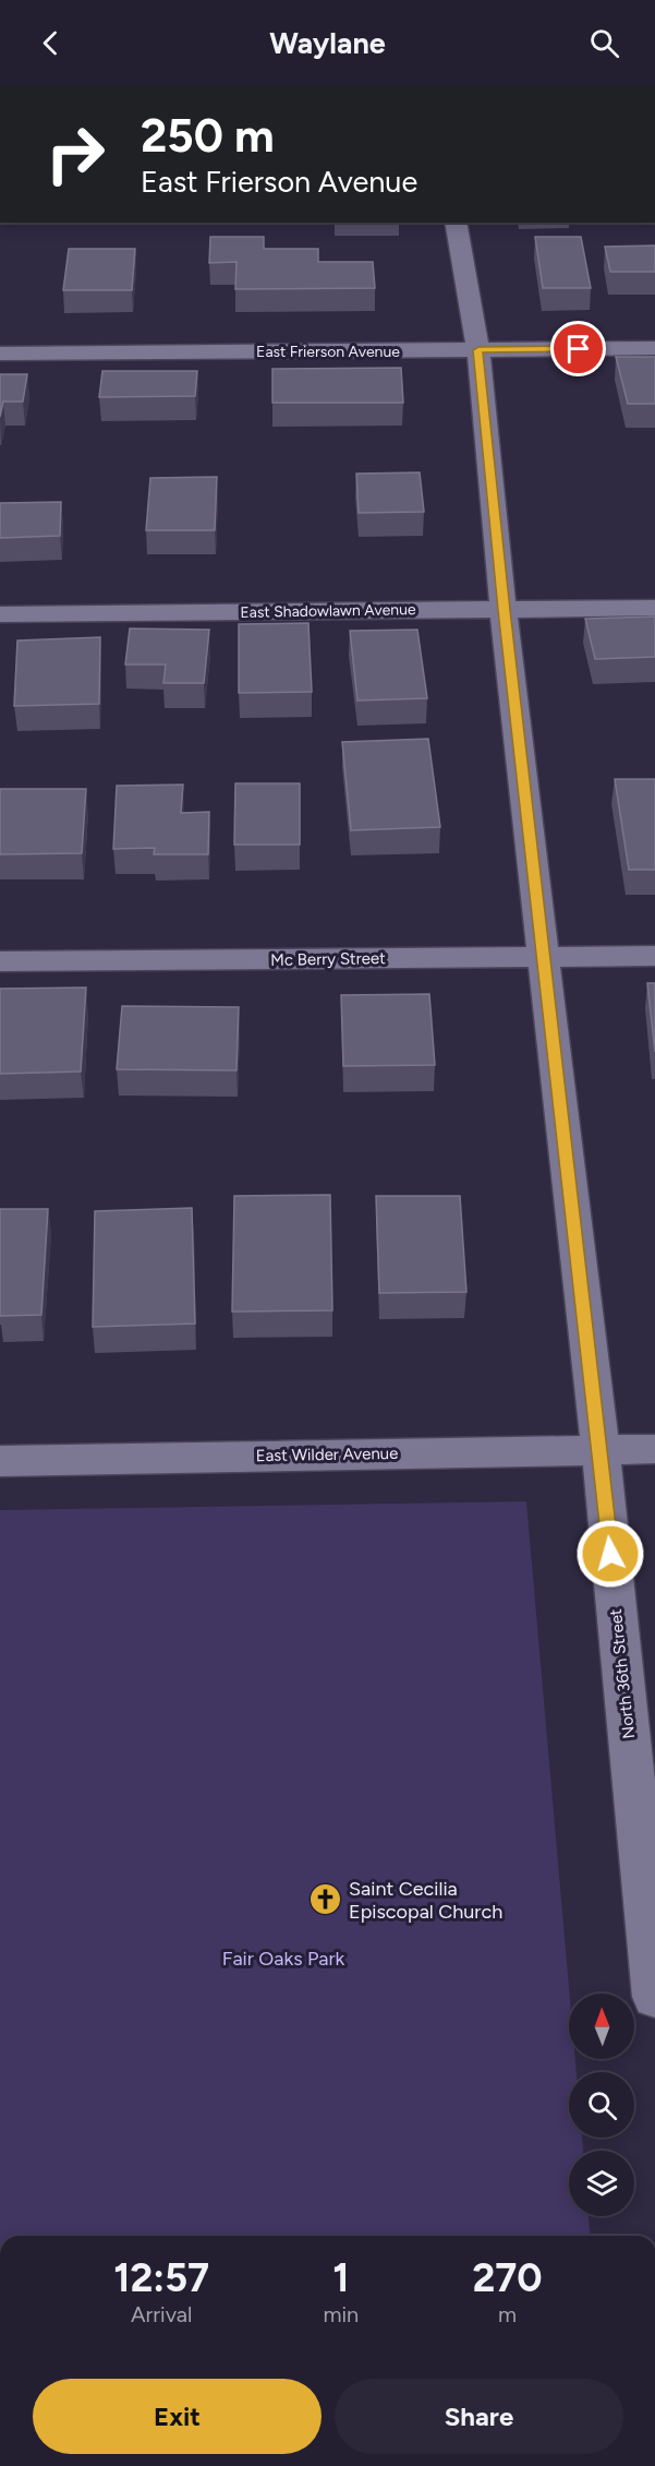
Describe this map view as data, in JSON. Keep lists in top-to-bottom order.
{
  "streets": {
    "street": [
      "East Frierson Avenue",
      "East Shadowlawn Avenue",
      "Mc Berry Street",
      "East Wilder Avenue",
      "North 36th Street"
    ]
  },
  "crossings": [
    ["East Frierson Avenue", "North 36th Street"],
    ["East Shadowlawn Avenue", "North 36th Street"],
    ["Mc Berry Street", "North 36th Street"],
    ["East Wilder Avenue", "North 36th Street"]
  ],
  "parks": ["Fair Oaks Park"],
  "places": {
    "church": ["Saint Cecilia Episcopal Church"]
  },
  "north": "top",
  "page": {
    "header": "Waylane",
    "turn": ["250 m", "East Frierson Avenue"],
    "eta": [
      "12:57",
      "Arrival",
      "1",
      "min",
      "270",
      "m"
    ],
    "buttons": ["Exit", "Share"]
  }
}
